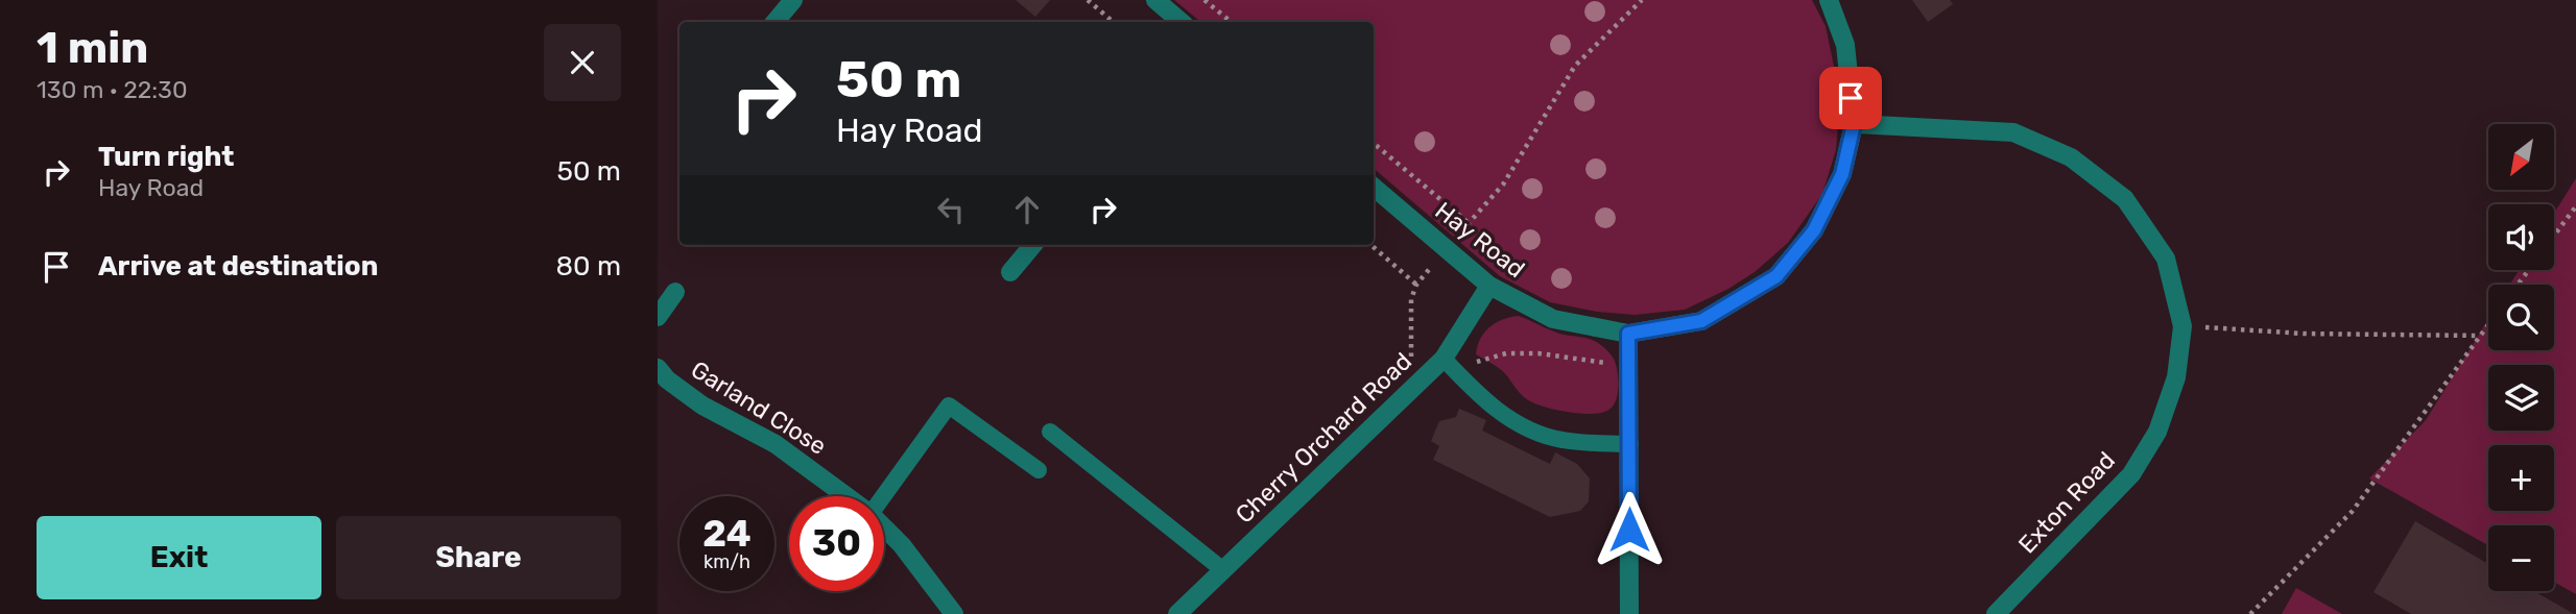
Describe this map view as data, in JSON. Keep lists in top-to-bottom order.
{
  "streets": {
    "street": [
      "Hay Road",
      "Garland Close",
      "Cherry Orchard Road",
      "Exton Road"
    ]
  },
  "crossings": [
    ["Hay Road", "Cherry Orchard Road"],
    ["Hay Road", "Exton Road"]
  ],
  "north": "bottom left",
  "page": {
    "heading": ["1 min", "130 m · 22:30"],
    "turn": ["50 m", "Hay Road"],
    "list": [
      {
        "name": "Turn right",
        "note": "Hay Road",
        "value": "50 m"
      },
      {
        "name": "Arrive at destination",
        "value": "80 m"
      }
    ],
    "map_buttons": ["+", "−"],
    "speed": "24 km/h",
    "limit": "30",
    "buttons": ["Exit", "Share"]
  }
}
